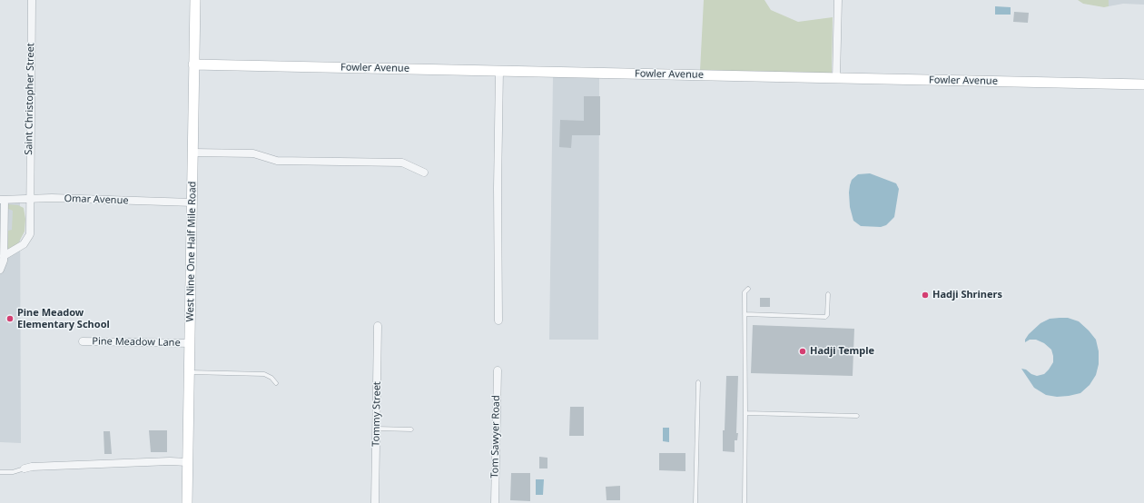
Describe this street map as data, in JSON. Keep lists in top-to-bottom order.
{
  "streets": {
    "street": [
      "Fowler Avenue",
      "Saint Christopher Street",
      "Omar Avenue",
      "West Nine One Half Mile Road",
      "Pine Meadow Lane",
      "Tommy Street",
      "Tom Sawyer Road"
    ]
  },
  "crossings": [
    ["Fowler Avenue", "West Nine One Half Mile Road"],
    ["Saint Christopher Street", "Omar Avenue"],
    ["Omar Avenue", "West Nine One Half Mile Road"],
    ["West Nine One Half Mile Road", "Pine Meadow Lane"]
  ],
  "places": ["Hadji Shriners", "Pine Meadow Elementary School", "Hadji Temple"]
}
